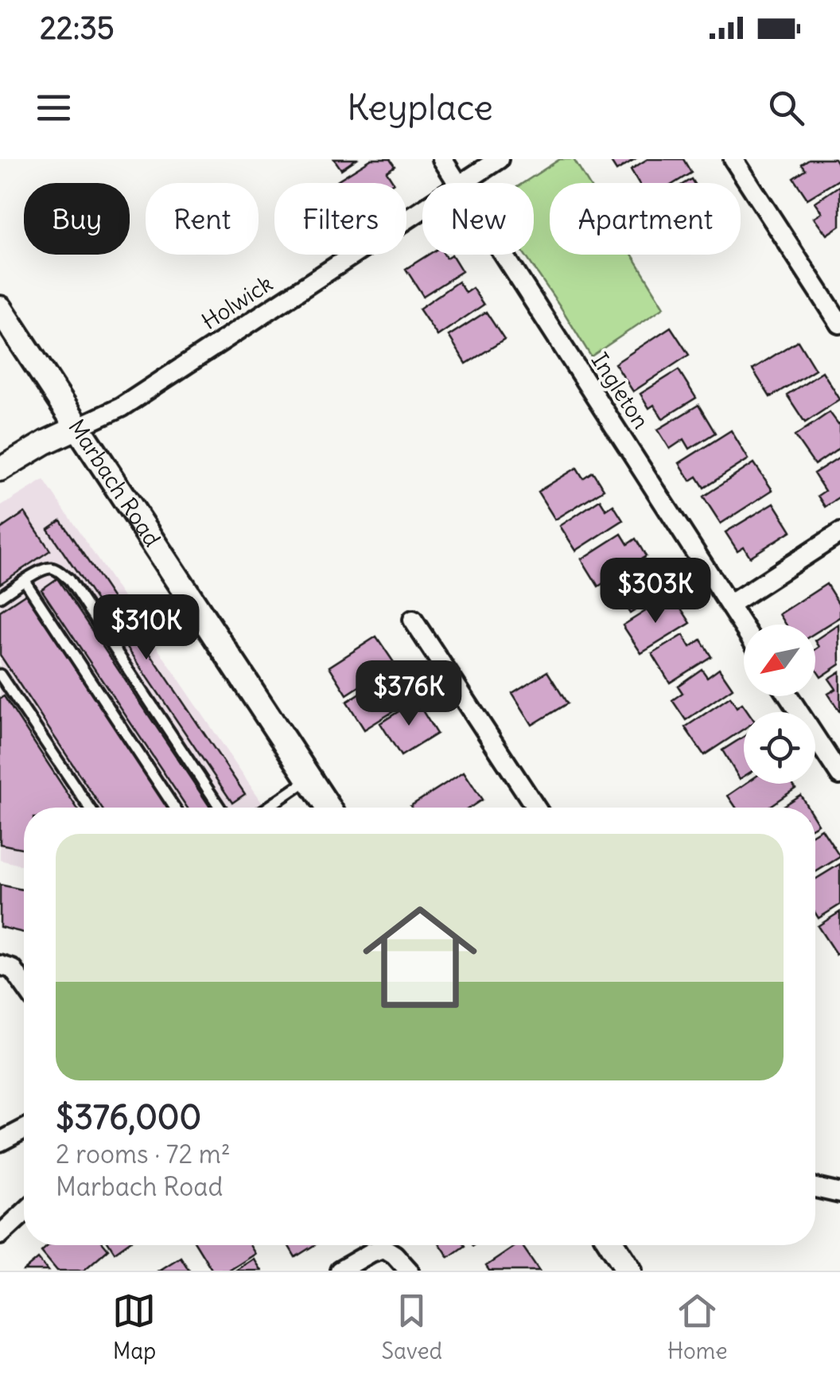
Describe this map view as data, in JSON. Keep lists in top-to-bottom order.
{
  "streets": {
    "main road": ["Marbach Road"],
    "street": ["Holwick", "Ingleton"]
  },
  "crossings": [
    ["Holwick", "Marbach Road"]
  ],
  "north": "bottom left",
  "page": {
    "status": "22:35",
    "header": "Keyplace",
    "chip": [
      "Buy",
      "Rent",
      "Filters",
      "New",
      "Apartment"
    ],
    "price": ["$303K", "$310K", "$376K"],
    "list": [
      {
        "name": "$376,000",
        "note": "2 rooms · 72 m² · Marbach Road"
      }
    ],
    "tabs": ["Map", "Saved", "Home"]
  }
}
